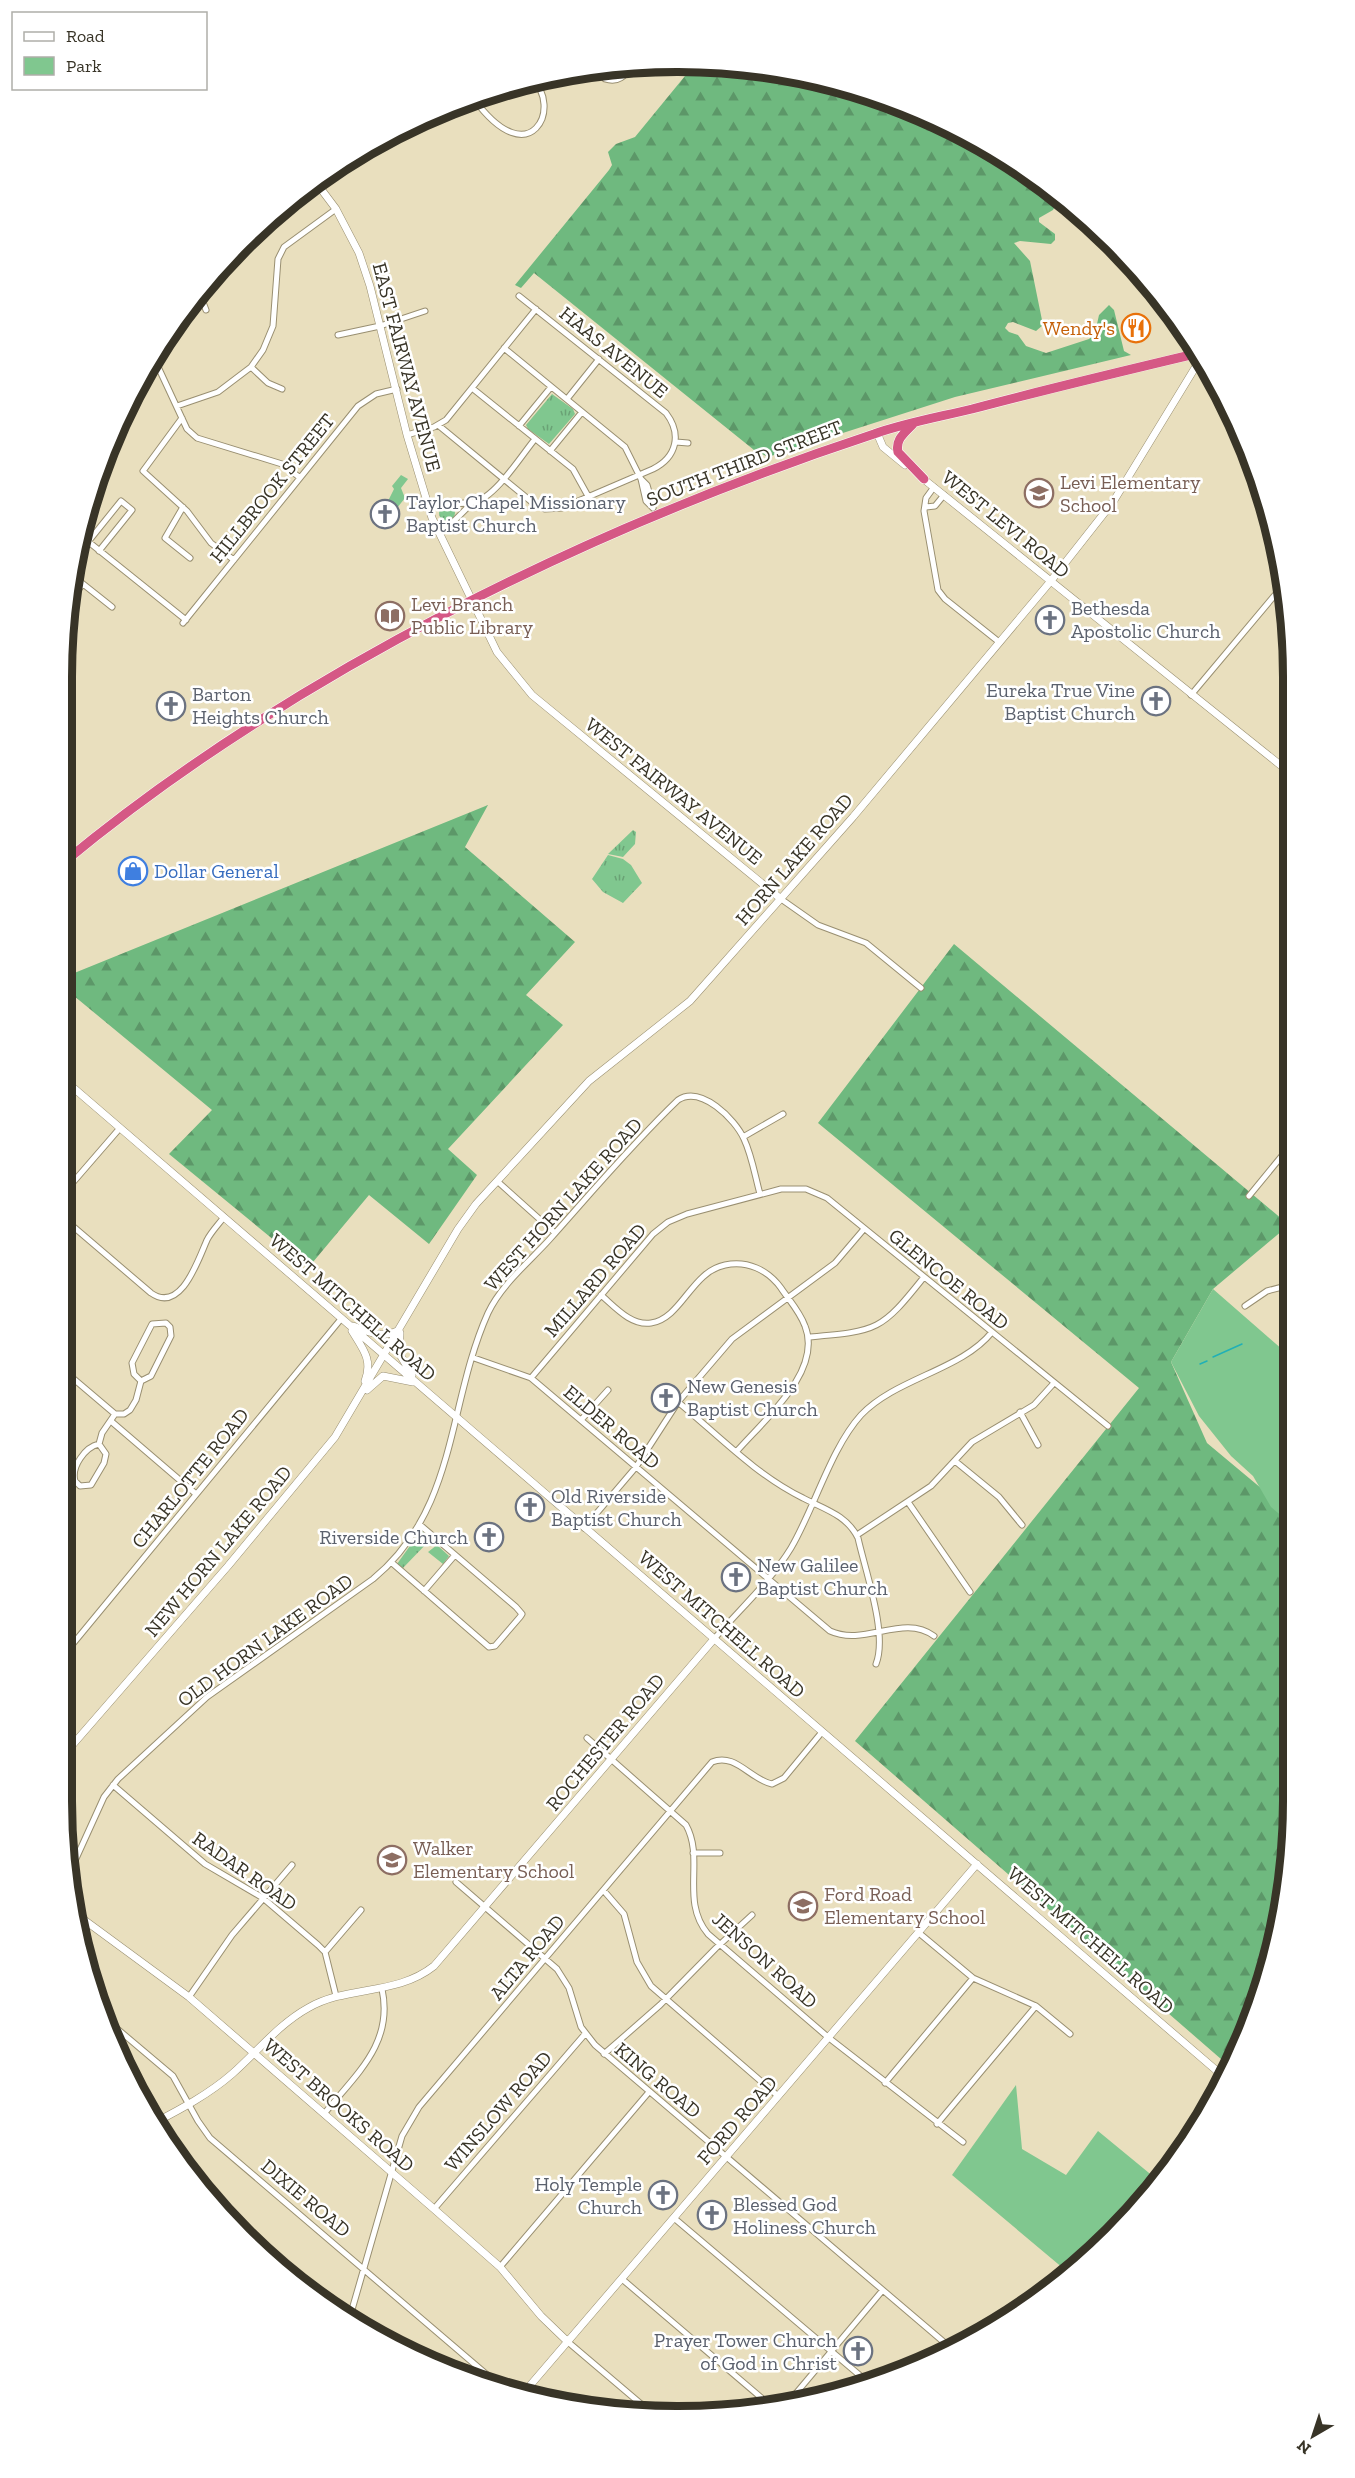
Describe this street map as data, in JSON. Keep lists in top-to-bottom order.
{
  "streets": {
    "highway": ["SOUTH THIRD STREET"],
    "main road": [
      "EAST FAIRWAY AVENUE",
      "WEST LEVI ROAD",
      "WEST FAIRWAY AVENUE",
      "HORN LAKE ROAD",
      "WEST MITCHELL ROAD",
      "NEW HORN LAKE ROAD",
      "ROCHESTER ROAD",
      "WEST BROOKS ROAD",
      "FORD ROAD"
    ],
    "street": [
      "HAAS AVENUE",
      "HILLBROOK STREET",
      "WEST HORN LAKE ROAD",
      "GLENCOE ROAD",
      "MILLARD ROAD",
      "ELDER ROAD",
      "CHARLOTTE ROAD",
      "OLD HORN LAKE ROAD",
      "RADAR ROAD",
      "ALTA ROAD",
      "JENSON ROAD",
      "KING ROAD",
      "WINSLOW ROAD",
      "DIXIE ROAD"
    ]
  },
  "crossings": [
    ["EAST FAIRWAY AVENUE", "SOUTH THIRD STREET"],
    ["EAST FAIRWAY AVENUE", "HILLBROOK STREET"],
    ["EAST FAIRWAY AVENUE", "WEST FAIRWAY AVENUE"],
    ["SOUTH THIRD STREET", "WEST LEVI ROAD"],
    ["SOUTH THIRD STREET", "WEST FAIRWAY AVENUE"],
    ["WEST LEVI ROAD", "HORN LAKE ROAD"],
    ["WEST FAIRWAY AVENUE", "HORN LAKE ROAD"],
    ["HORN LAKE ROAD", "WEST MITCHELL ROAD"],
    ["HORN LAKE ROAD", "NEW HORN LAKE ROAD"],
    ["WEST HORN LAKE ROAD", "WEST MITCHELL ROAD"],
    ["WEST HORN LAKE ROAD", "ELDER ROAD"],
    ["WEST HORN LAKE ROAD", "OLD HORN LAKE ROAD"],
    ["GLENCOE ROAD", "MILLARD ROAD"],
    ["GLENCOE ROAD", "ROCHESTER ROAD"],
    ["MILLARD ROAD", "ELDER ROAD"],
    ["WEST MITCHELL ROAD", "CHARLOTTE ROAD"],
    ["WEST MITCHELL ROAD", "NEW HORN LAKE ROAD"],
    ["WEST MITCHELL ROAD", "OLD HORN LAKE ROAD"],
    ["WEST MITCHELL ROAD", "ROCHESTER ROAD"],
    ["WEST MITCHELL ROAD", "ALTA ROAD"],
    ["WEST MITCHELL ROAD", "FORD ROAD"],
    ["ELDER ROAD", "ROCHESTER ROAD"],
    ["OLD HORN LAKE ROAD", "RADAR ROAD"],
    ["ROCHESTER ROAD", "JENSON ROAD"],
    ["ROCHESTER ROAD", "KING ROAD"],
    ["ROCHESTER ROAD", "WEST BROOKS ROAD"],
    ["ROCHESTER ROAD", "DIXIE ROAD"],
    ["ALTA ROAD", "JENSON ROAD"],
    ["ALTA ROAD", "KING ROAD"],
    ["ALTA ROAD", "WEST BROOKS ROAD"],
    ["ALTA ROAD", "DIXIE ROAD"],
    ["JENSON ROAD", "FORD ROAD"],
    ["KING ROAD", "WINSLOW ROAD"],
    ["KING ROAD", "FORD ROAD"],
    ["WEST BROOKS ROAD", "WINSLOW ROAD"],
    ["WEST BROOKS ROAD", "FORD ROAD"]
  ],
  "places": {
    "restaurant": ["Wendy's"],
    "school or university": ["Levi Elementary School", "Walker Elementary School", "Ford Road Elementary School"],
    "church": [
      "Taylor Chapel Missionary Baptist Church",
      "Bethesda Apostolic Church",
      "Eureka True Vine Baptist Church",
      "Barton Heights Church",
      "New Genesis Baptist Church",
      "Old Riverside Baptist Church",
      "Riverside Church",
      "New Galilee Baptist Church",
      "Holy Temple Church",
      "Blessed God Holiness Church",
      "Prayer Tower Church of God in Christ"
    ],
    "library": ["Levi Branch Public Library"],
    "shop": ["Dollar General"]
  },
  "legend": ["Road", "Park"],
  "north": "bottom left"
}
